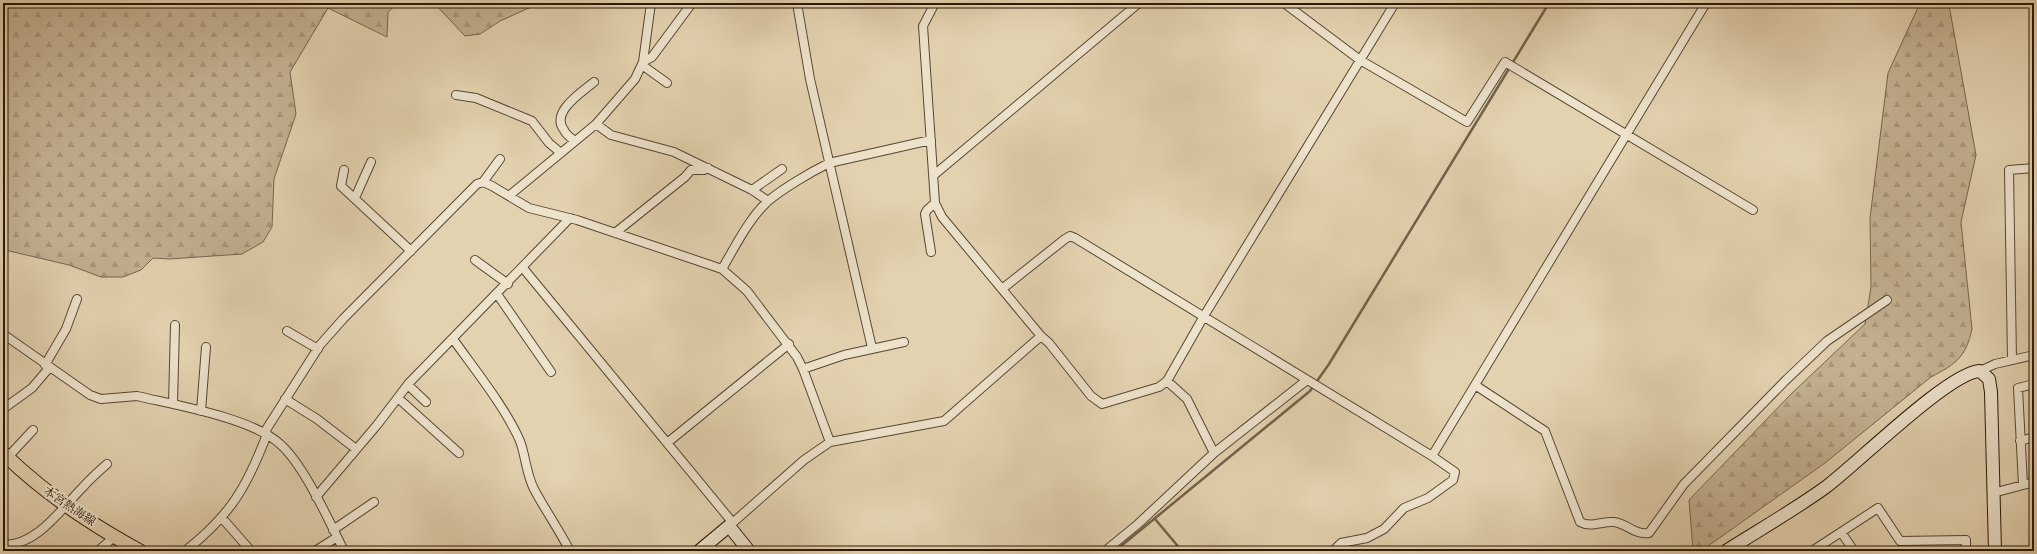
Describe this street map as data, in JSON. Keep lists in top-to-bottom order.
{
  "streets": {
    "main road": ["本宮熱海線"]
  }
}
